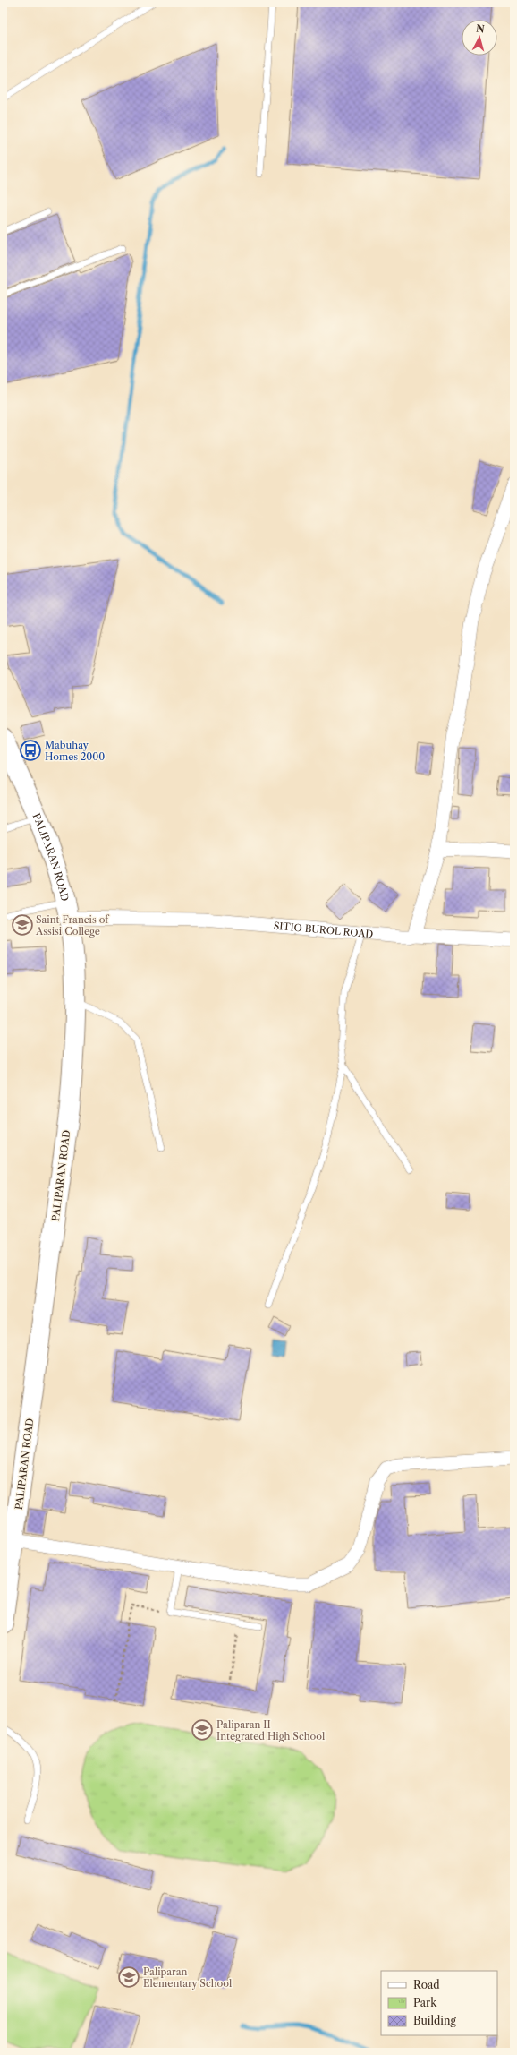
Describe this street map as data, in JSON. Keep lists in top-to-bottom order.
{
  "streets": {
    "main road": ["PALIPARAN ROAD"],
    "street": ["SITIO BUROL ROAD"]
  },
  "crossings": [
    ["PALIPARAN ROAD", "SITIO BUROL ROAD"]
  ],
  "places": {
    "bus stop": ["Mabuhay Homes 2000"],
    "school or university": ["Saint Francis of Assisi College", "Paliparan II Integrated High School", "Paliparan Elementary School"]
  },
  "legend": ["Road", "Park", "Building"],
  "north": "top"
}
